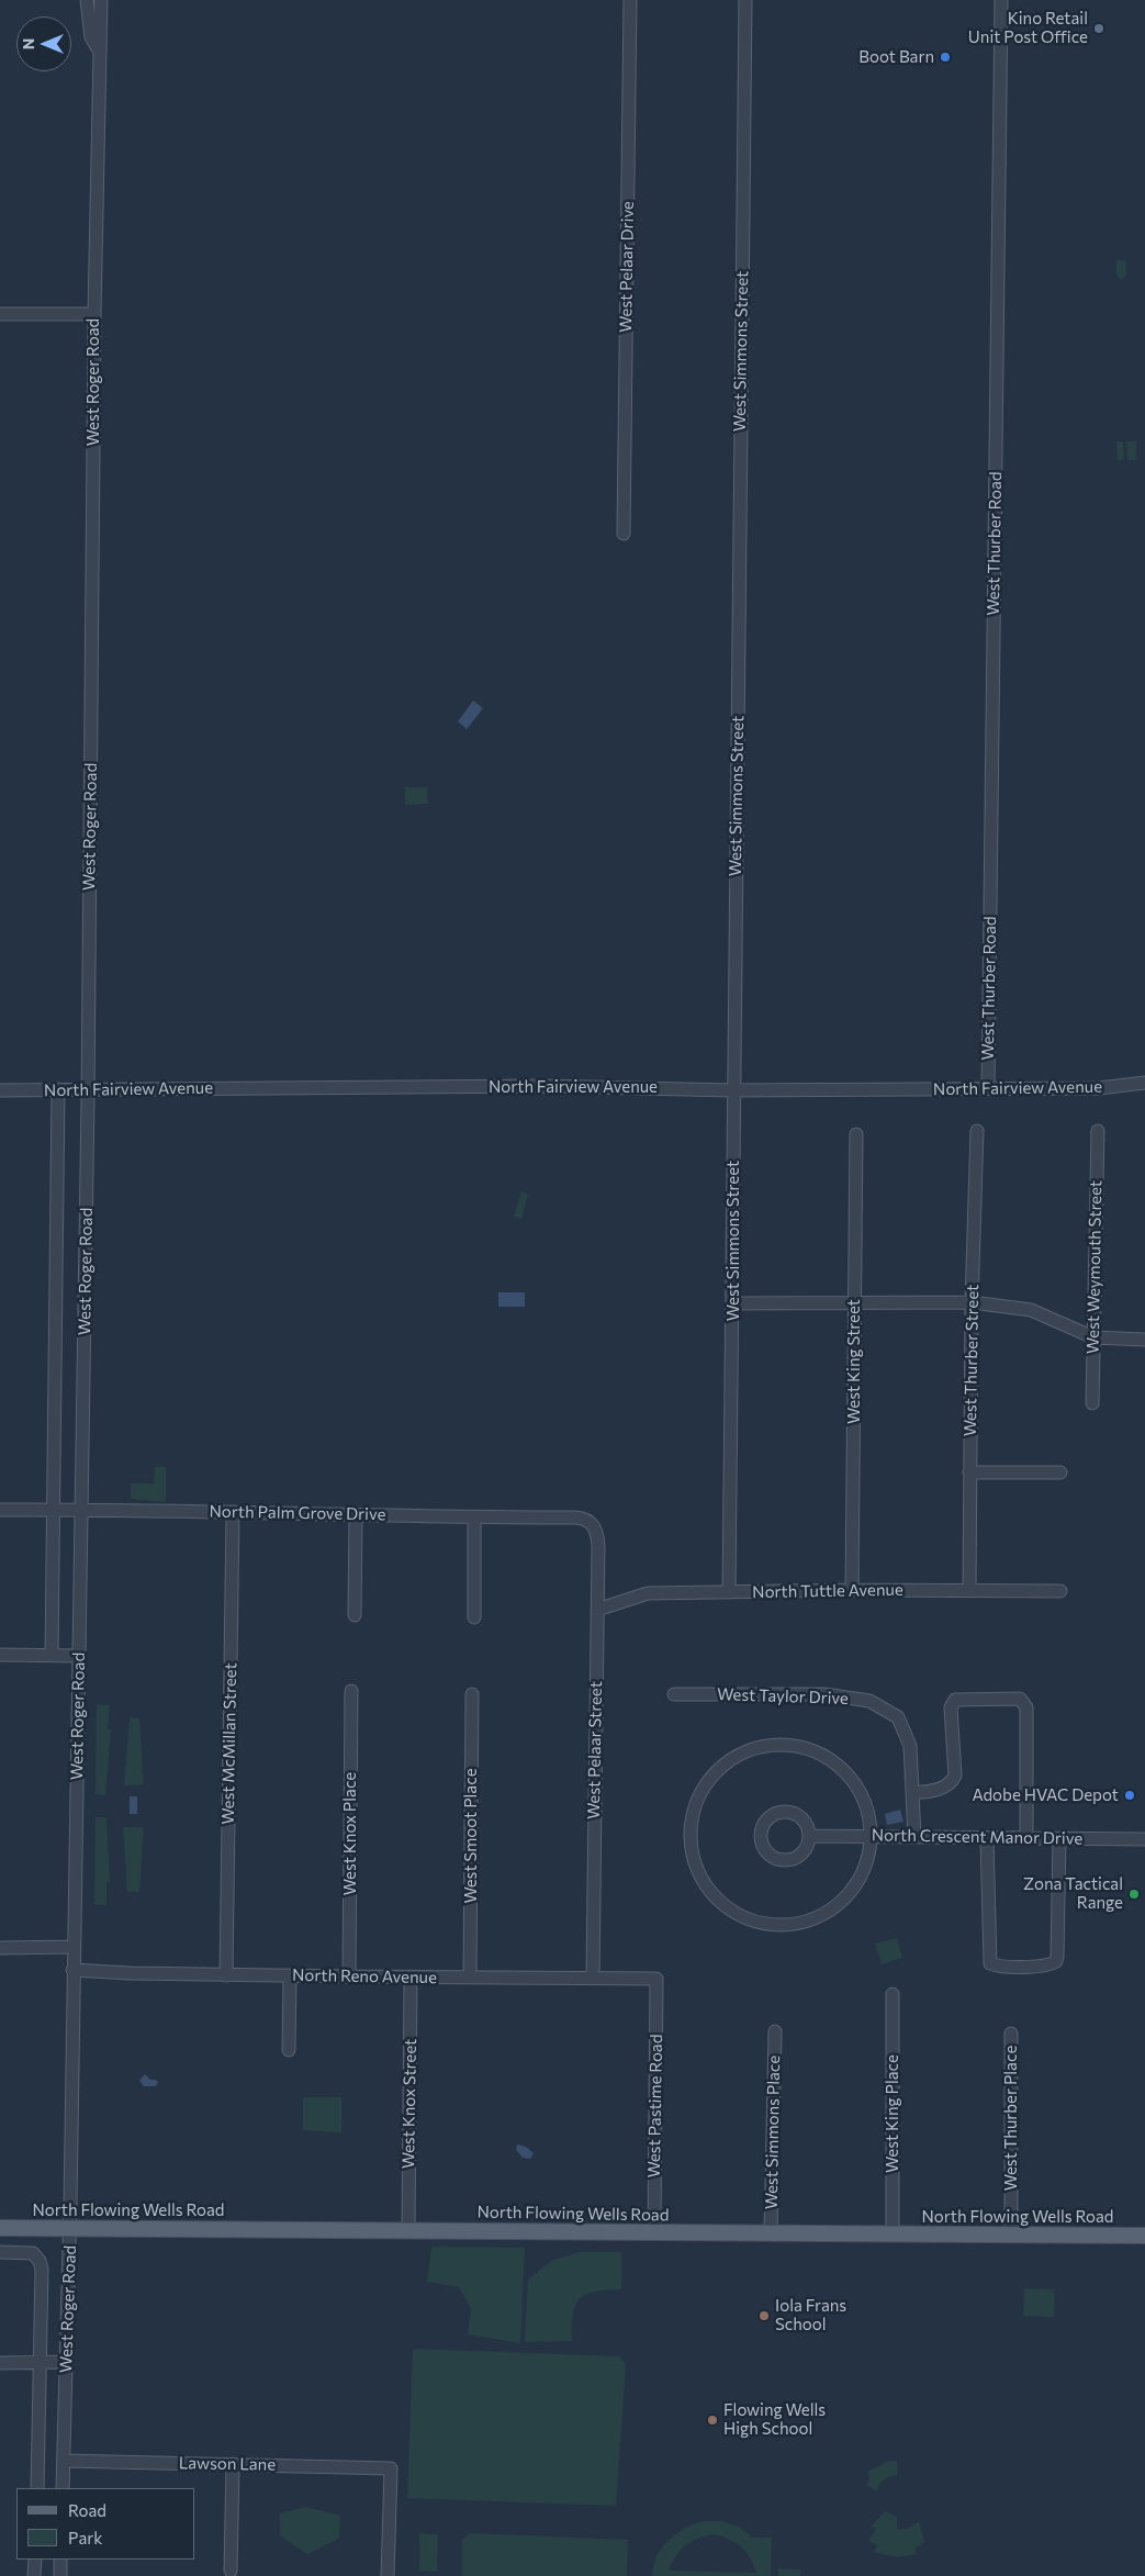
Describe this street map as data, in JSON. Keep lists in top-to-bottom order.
{
  "streets": {
    "main road": ["North Flowing Wells Road"],
    "street": [
      "West Pelaar Drive",
      "West Simmons Street",
      "West Roger Road",
      "West Thurber Road",
      "North Fairview Avenue",
      "West Weymouth Street",
      "West Thurber Street",
      "West King Street",
      "North Palm Grove Drive",
      "North Tuttle Avenue",
      "West Taylor Drive",
      "West McMillan Street",
      "West Pelaar Street",
      "West Knox Place",
      "West Smoot Place",
      "North Crescent Manor Drive",
      "North Reno Avenue",
      "West Knox Street",
      "West Pastime Road",
      "West King Place",
      "West Thurber Place",
      "West Simmons Place",
      "Lawson Lane"
    ]
  },
  "crossings": [
    ["West Simmons Street", "North Fairview Avenue"],
    ["West Simmons Street", "North Tuttle Avenue"],
    ["West Roger Road", "North Fairview Avenue"],
    ["West Roger Road", "North Palm Grove Drive"],
    ["West Roger Road", "North Reno Avenue"],
    ["West Roger Road", "North Flowing Wells Road"],
    ["West Roger Road", "Lawson Lane"],
    ["West Thurber Road", "North Fairview Avenue"],
    ["West Thurber Street", "North Tuttle Avenue"],
    ["West King Street", "North Tuttle Avenue"],
    ["North Palm Grove Drive", "West McMillan Street"],
    ["North Palm Grove Drive", "West Pelaar Street"],
    ["North Tuttle Avenue", "West Pelaar Street"],
    ["West Taylor Drive", "North Crescent Manor Drive"],
    ["West McMillan Street", "North Reno Avenue"],
    ["West Pelaar Street", "North Reno Avenue"],
    ["West Knox Place", "North Reno Avenue"],
    ["West Smoot Place", "North Reno Avenue"],
    ["North Reno Avenue", "West Knox Street"],
    ["North Reno Avenue", "West Pastime Road"],
    ["West Knox Street", "North Flowing Wells Road"],
    ["West Pastime Road", "North Flowing Wells Road"],
    ["West King Place", "North Flowing Wells Road"],
    ["West Thurber Place", "North Flowing Wells Road"],
    ["West Simmons Place", "North Flowing Wells Road"]
  ],
  "places": [
    "Kino Retail Unit Post Office",
    "Boot Barn",
    "Adobe HVAC Depot",
    "Zona Tactical Range",
    "Iola Frans School",
    "Flowing Wells High School"
  ],
  "legend": ["Road", "Park"],
  "north": "left"
}
